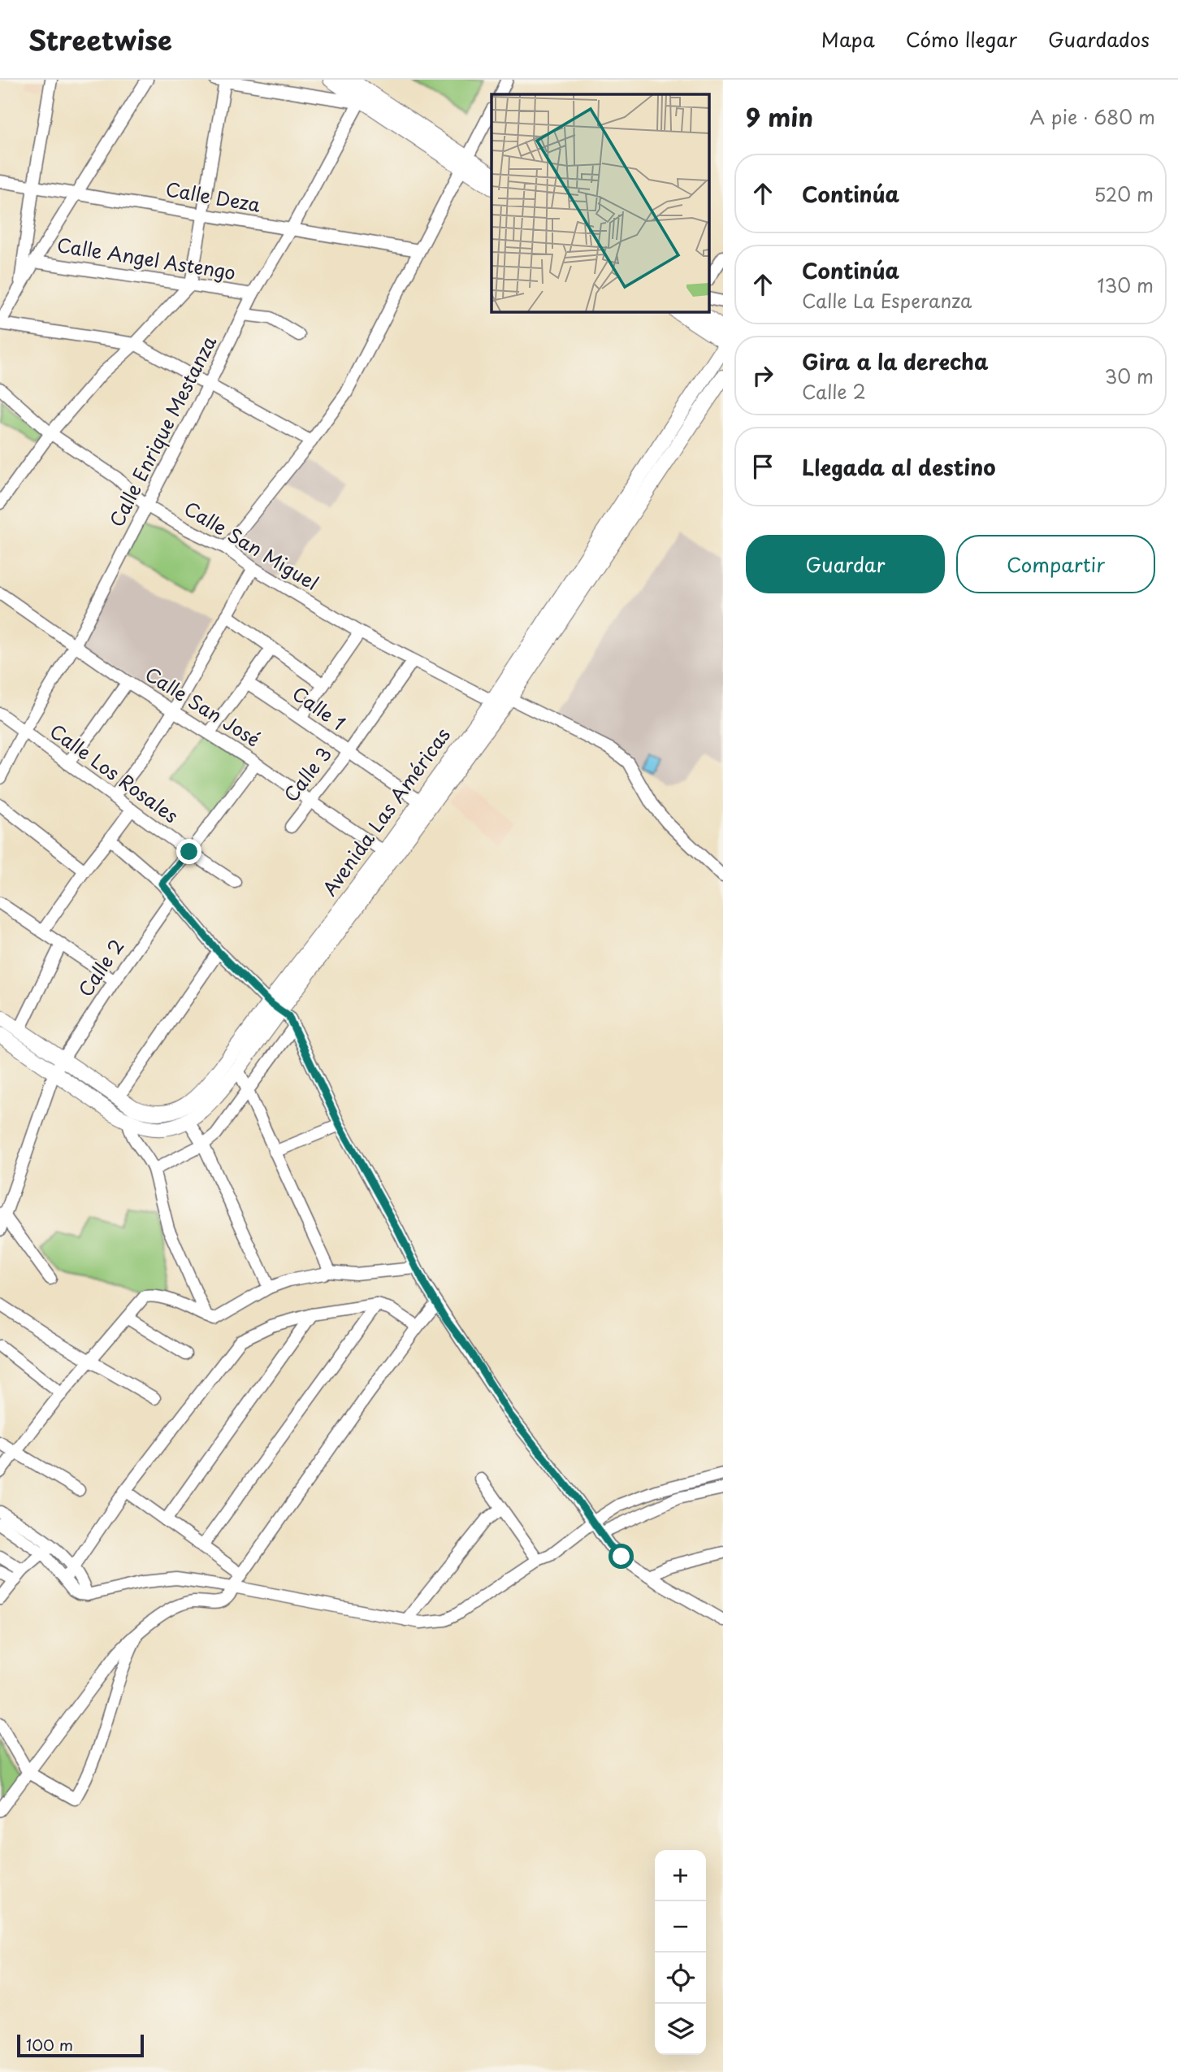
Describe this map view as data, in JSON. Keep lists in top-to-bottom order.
{
  "streets": {
    "main road": ["Avenida Las Américas"],
    "street": [
      "Calle Deza",
      "Calle Angel Astengo",
      "Calle Enrique Mestanza",
      "Calle San Miguel",
      "Calle San José",
      "Calle 1",
      "Calle Los Rosales",
      "Calle 3",
      "Calle 2"
    ]
  },
  "crossings": [
    ["Calle Deza", "Calle Enrique Mestanza"],
    ["Calle Angel Astengo", "Calle Enrique Mestanza"],
    ["Calle Enrique Mestanza", "Calle San Miguel"],
    ["Calle Enrique Mestanza", "Calle San José"],
    ["Calle Enrique Mestanza", "Calle Los Rosales"],
    ["Calle San Miguel", "Calle 3"],
    ["Calle San Miguel", "Avenida Las Américas"],
    ["Calle San José", "Calle 3"],
    ["Calle San José", "Avenida Las Américas"],
    ["Calle 1", "Calle 3"],
    ["Calle 1", "Avenida Las Américas"],
    ["Avenida Las Américas", "Calle 2"]
  ],
  "scale_bar": "100 m",
  "page": {
    "header": "Streetwise",
    "nav": ["Mapa", "Cómo llegar", "Guardados"],
    "heading": ["9 min", "A pie · 680 m"],
    "list": [
      ["Continúa", "520 m"],
      ["Continúa", "Calle La Esperanza", "130 m"],
      ["Gira a la derecha", "Calle 2", "30 m"],
      "Llegada al destino"
    ],
    "buttons": ["Guardar", "Compartir"],
    "map_buttons": ["+", "−"],
    "scale": "100 m"
  }
}
